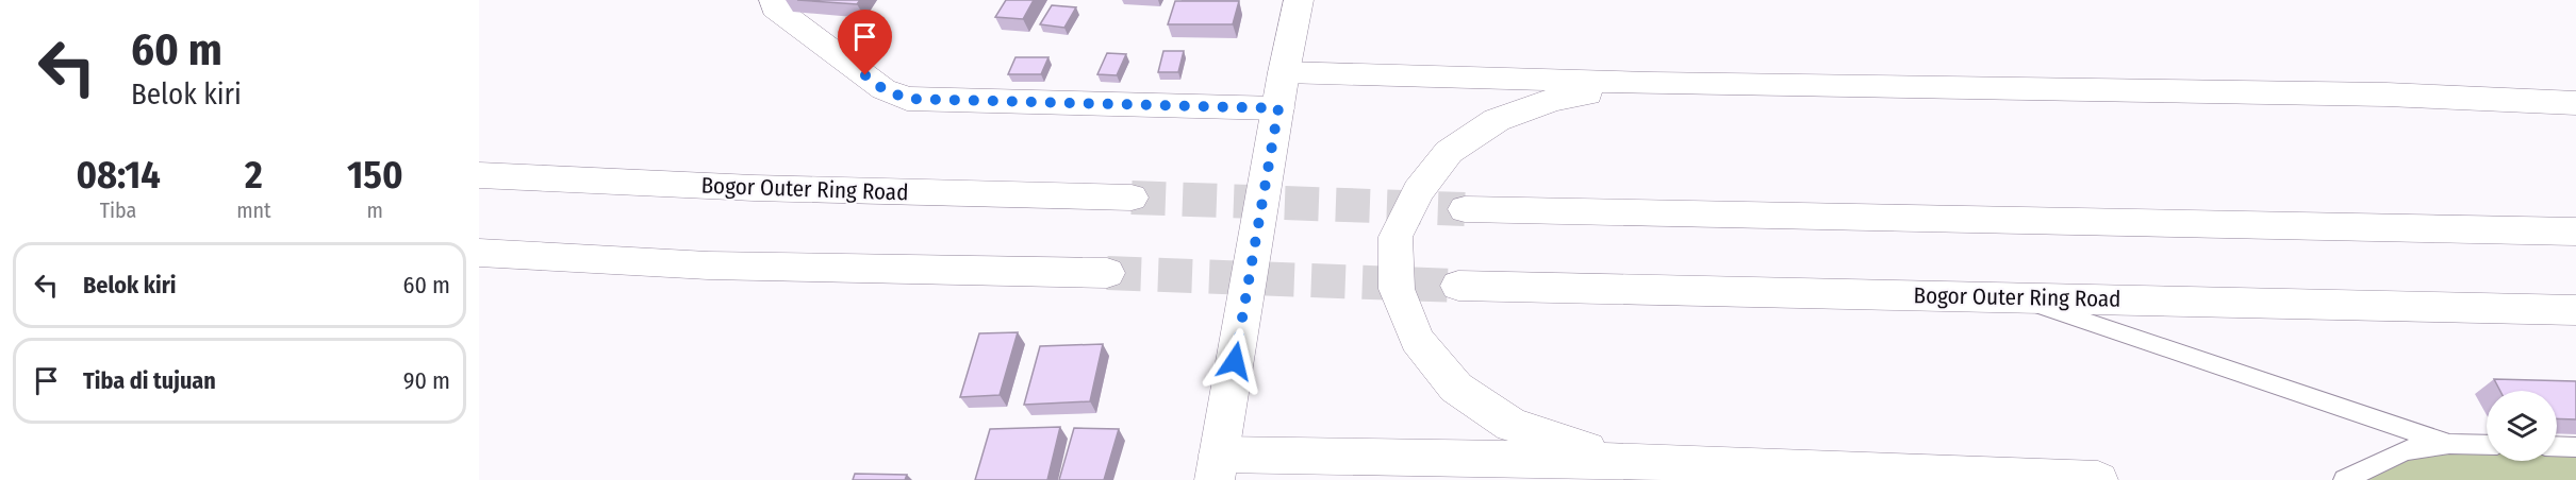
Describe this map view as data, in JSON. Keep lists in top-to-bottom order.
{
  "streets": {
    "main road": ["Bogor Outer Ring Road"]
  },
  "page": {
    "turn": ["60 m", "Belok kiri"],
    "eta": [
      "08:14",
      "Tiba",
      "2",
      "mnt",
      "150",
      "m"
    ],
    "list": [
      {
        "name": "Belok kiri",
        "value": "60 m"
      },
      {
        "name": "Tiba di tujuan",
        "value": "90 m"
      }
    ]
  }
}
